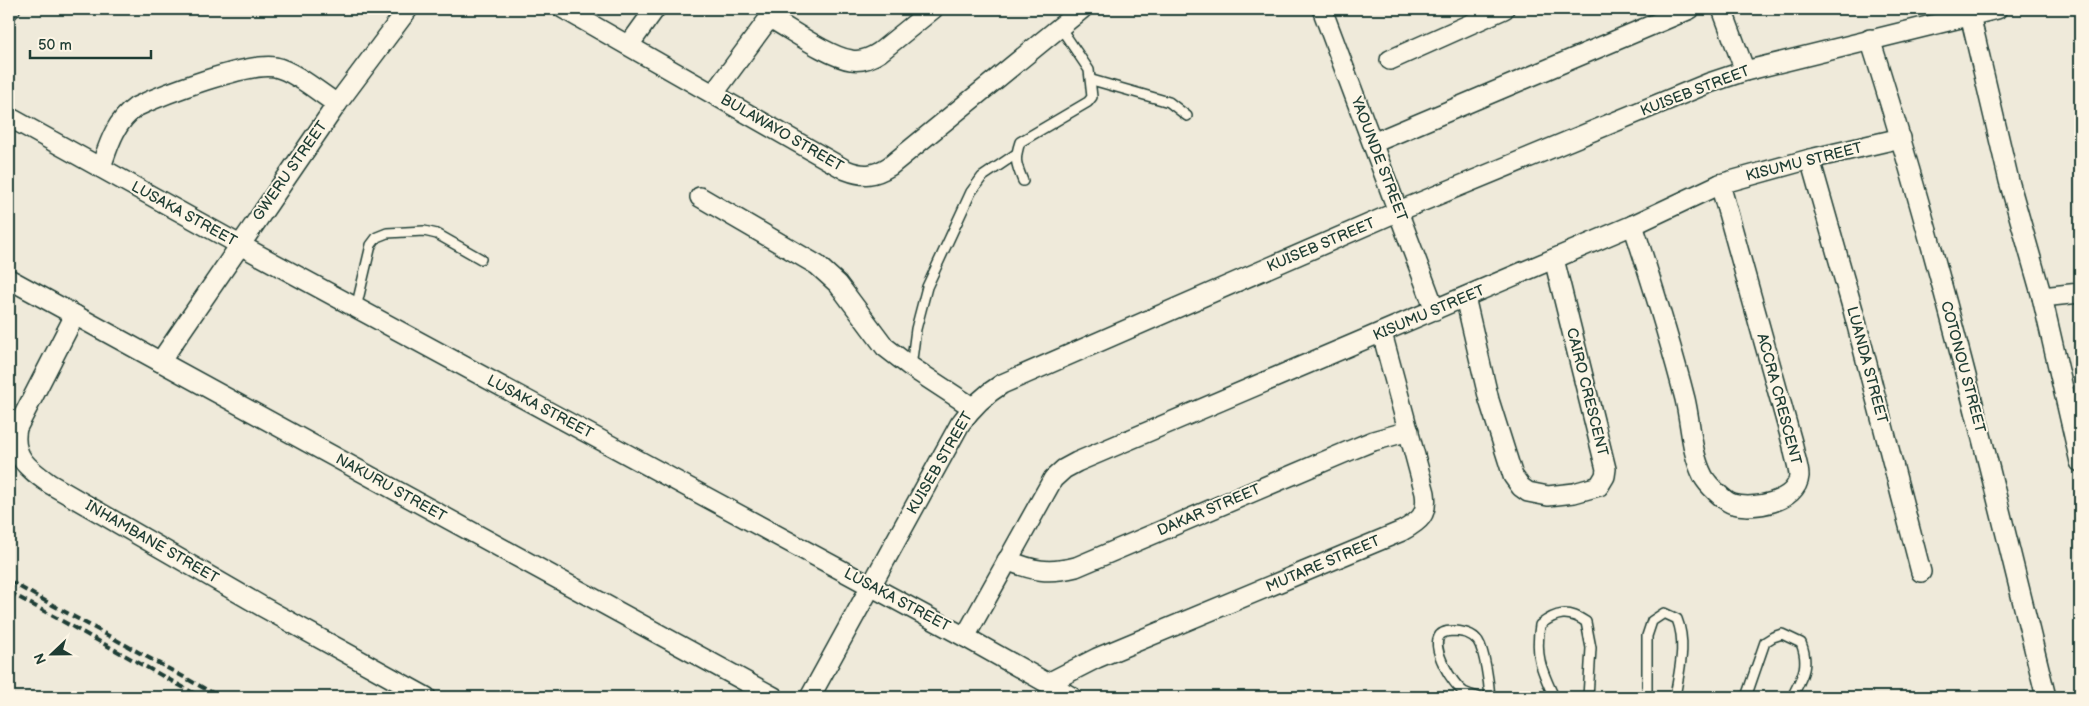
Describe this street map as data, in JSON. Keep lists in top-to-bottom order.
{
  "streets": {
    "street": [
      "KUISEB STREET",
      "BULAWAYO STREET",
      "YAOUNDE STREET",
      "KISUMU STREET",
      "GWERU STREET",
      "LUSAKA STREET",
      "LUANDA STREET",
      "COTONOU STREET",
      "CAIRO CRESCENT",
      "ACCRA CRESCENT",
      "NAKURU STREET",
      "DAKAR STREET",
      "INHAMBANE STREET",
      "MUTARE STREET"
    ]
  },
  "crossings": [
    ["KUISEB STREET", "YAOUNDE STREET"],
    ["KUISEB STREET", "LUSAKA STREET"],
    ["KUISEB STREET", "COTONOU STREET"],
    ["YAOUNDE STREET", "KISUMU STREET"],
    ["KISUMU STREET", "LUSAKA STREET"],
    ["KISUMU STREET", "LUANDA STREET"],
    ["KISUMU STREET", "COTONOU STREET"],
    ["KISUMU STREET", "CAIRO CRESCENT"],
    ["KISUMU STREET", "ACCRA CRESCENT"],
    ["KISUMU STREET", "DAKAR STREET"],
    ["KISUMU STREET", "MUTARE STREET"],
    ["GWERU STREET", "LUSAKA STREET"],
    ["GWERU STREET", "NAKURU STREET"],
    ["LUSAKA STREET", "MUTARE STREET"],
    ["NAKURU STREET", "INHAMBANE STREET"],
    ["DAKAR STREET", "MUTARE STREET"]
  ],
  "scale_bar": "50 m",
  "north": "left"
}
